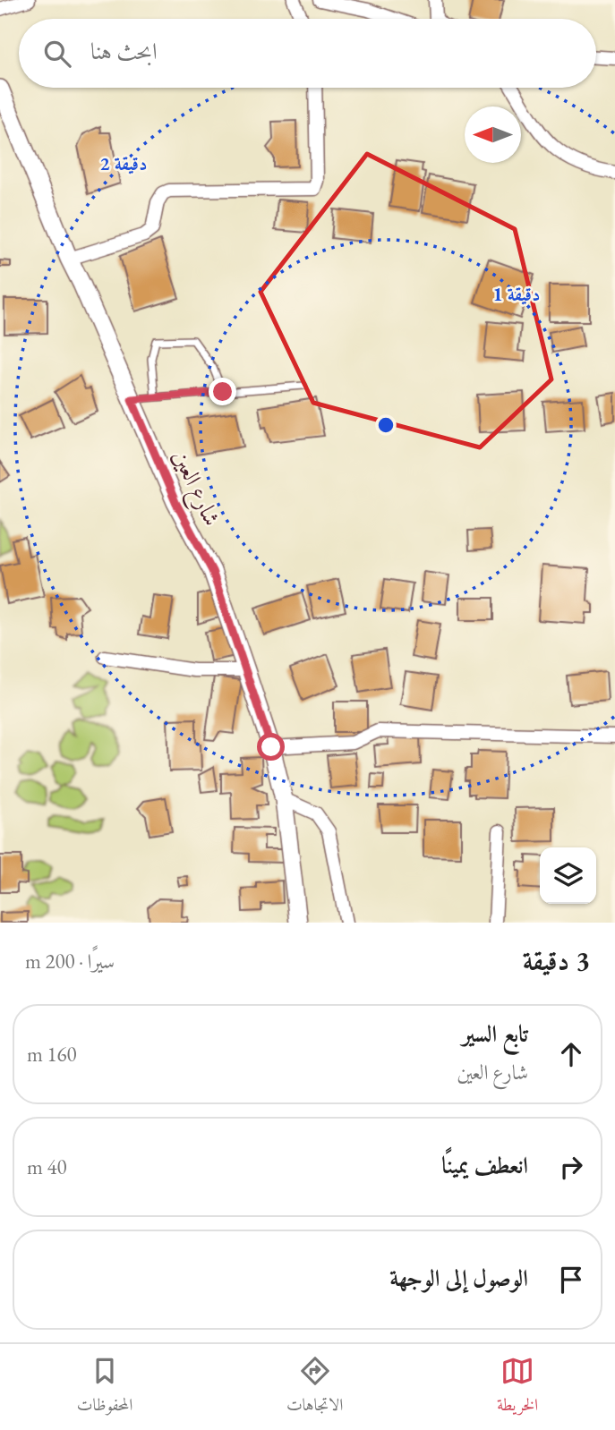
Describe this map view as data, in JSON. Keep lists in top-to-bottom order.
{
  "streets": {
    "street": ["شارع العين"]
  },
  "north": "left",
  "page": {
    "search": "ابحث هنا",
    "heading": ["3 دقيقة", "سيرًا · 200 m"],
    "list": [
      ["تابع السير", "شارع العين", "160 m"],
      ["انعطف يمينًا", "40 m"],
      "الوصول إلى الوجهة"
    ],
    "nav": ["الخريطة", "الاتجاهات", "المحفوظات"]
  },
  "rings": ["2 دقيقة", "1 دقيقة"]
}
